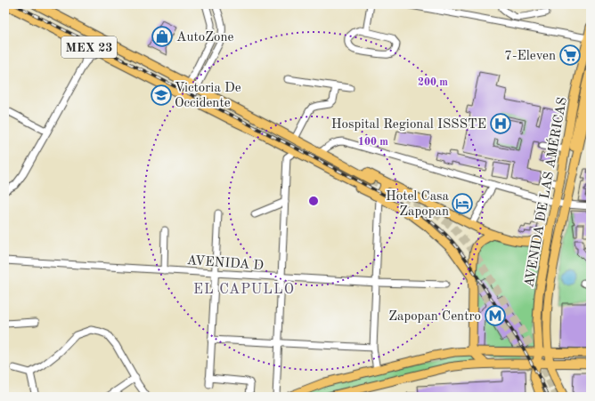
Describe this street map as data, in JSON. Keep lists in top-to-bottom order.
{
  "streets": {
    "main road": ["MEX 23", "AVENIDA DE LAS AMÉRICAS"],
    "street": ["AVENIDA D"]
  },
  "districts": ["EL CAPULLO"],
  "places": {
    "shop": ["AutoZone"],
    "supermarket": ["7-Eleven"],
    "school or university": ["Victoria De Occidente"],
    "hospital": ["Hospital Regional ISSSTE"],
    "hotel": ["Hotel Casa Zapopan"],
    "metro station": ["Zapopan Centro"]
  },
  "rings": ["200 m", "100 m"]
}
